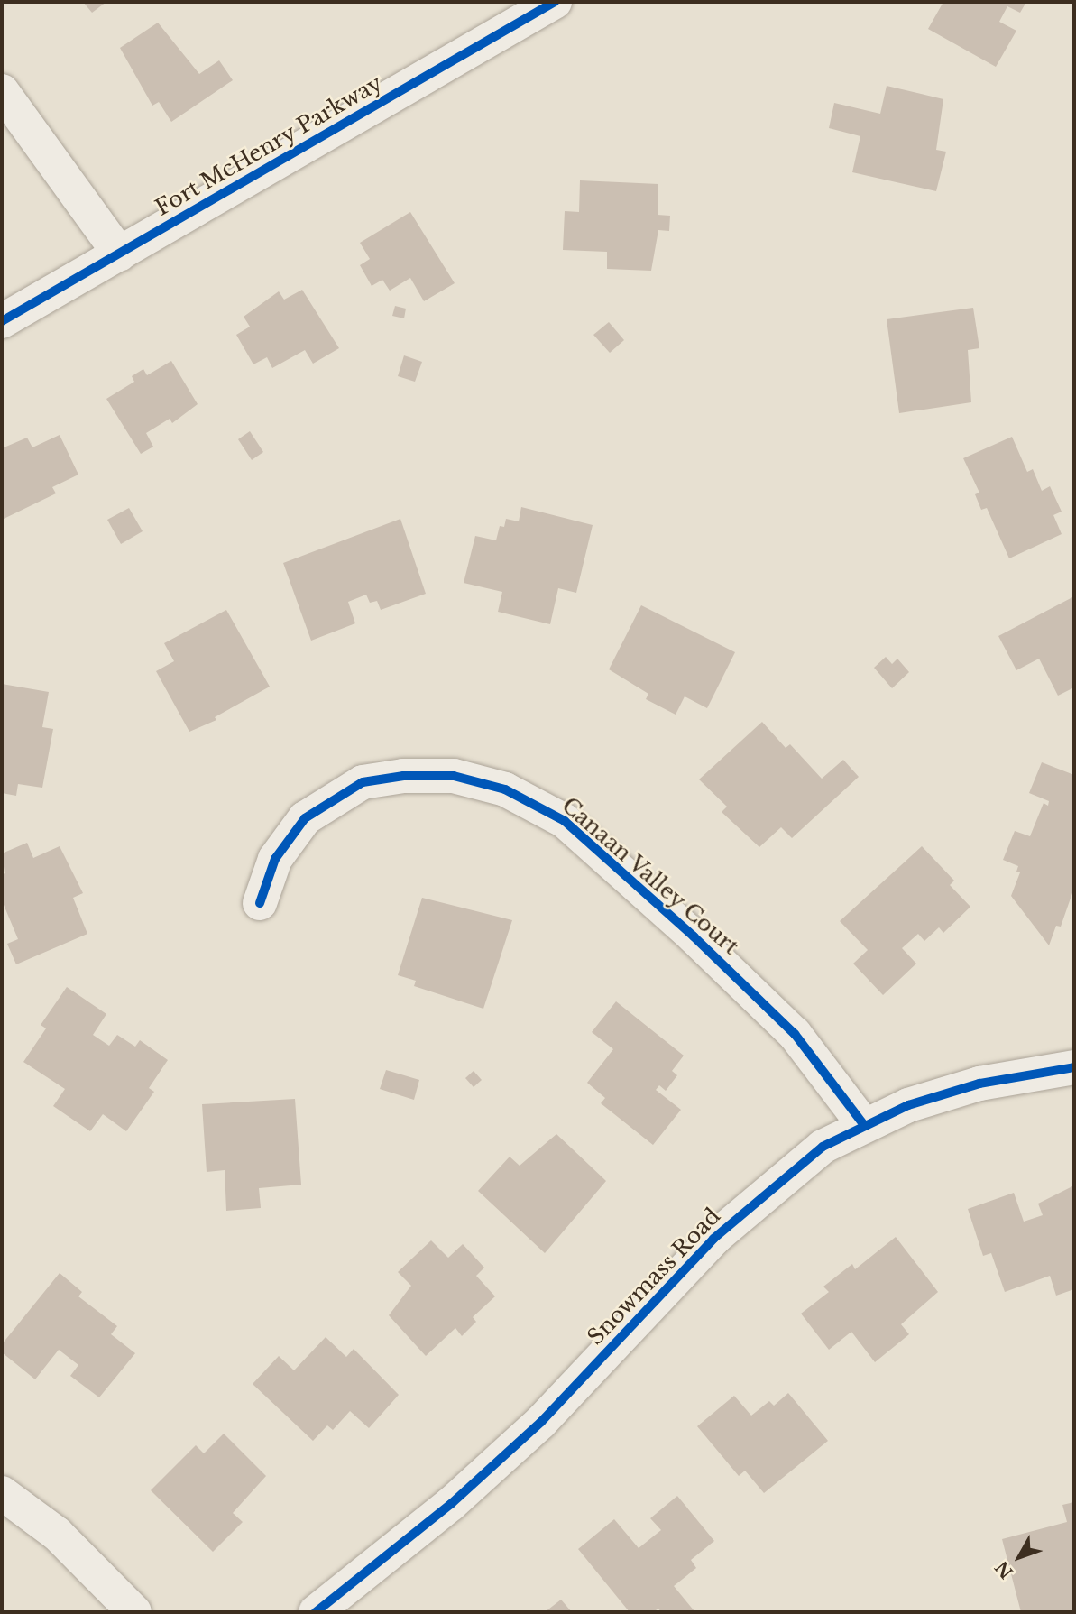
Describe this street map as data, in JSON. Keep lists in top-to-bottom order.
{
  "streets": {
    "street": ["Fort McHenry Parkway", "Canaan Valley Court", "Snowmass Road"]
  },
  "crossings": [
    ["Canaan Valley Court", "Snowmass Road"]
  ],
  "north": "bottom left"
}
